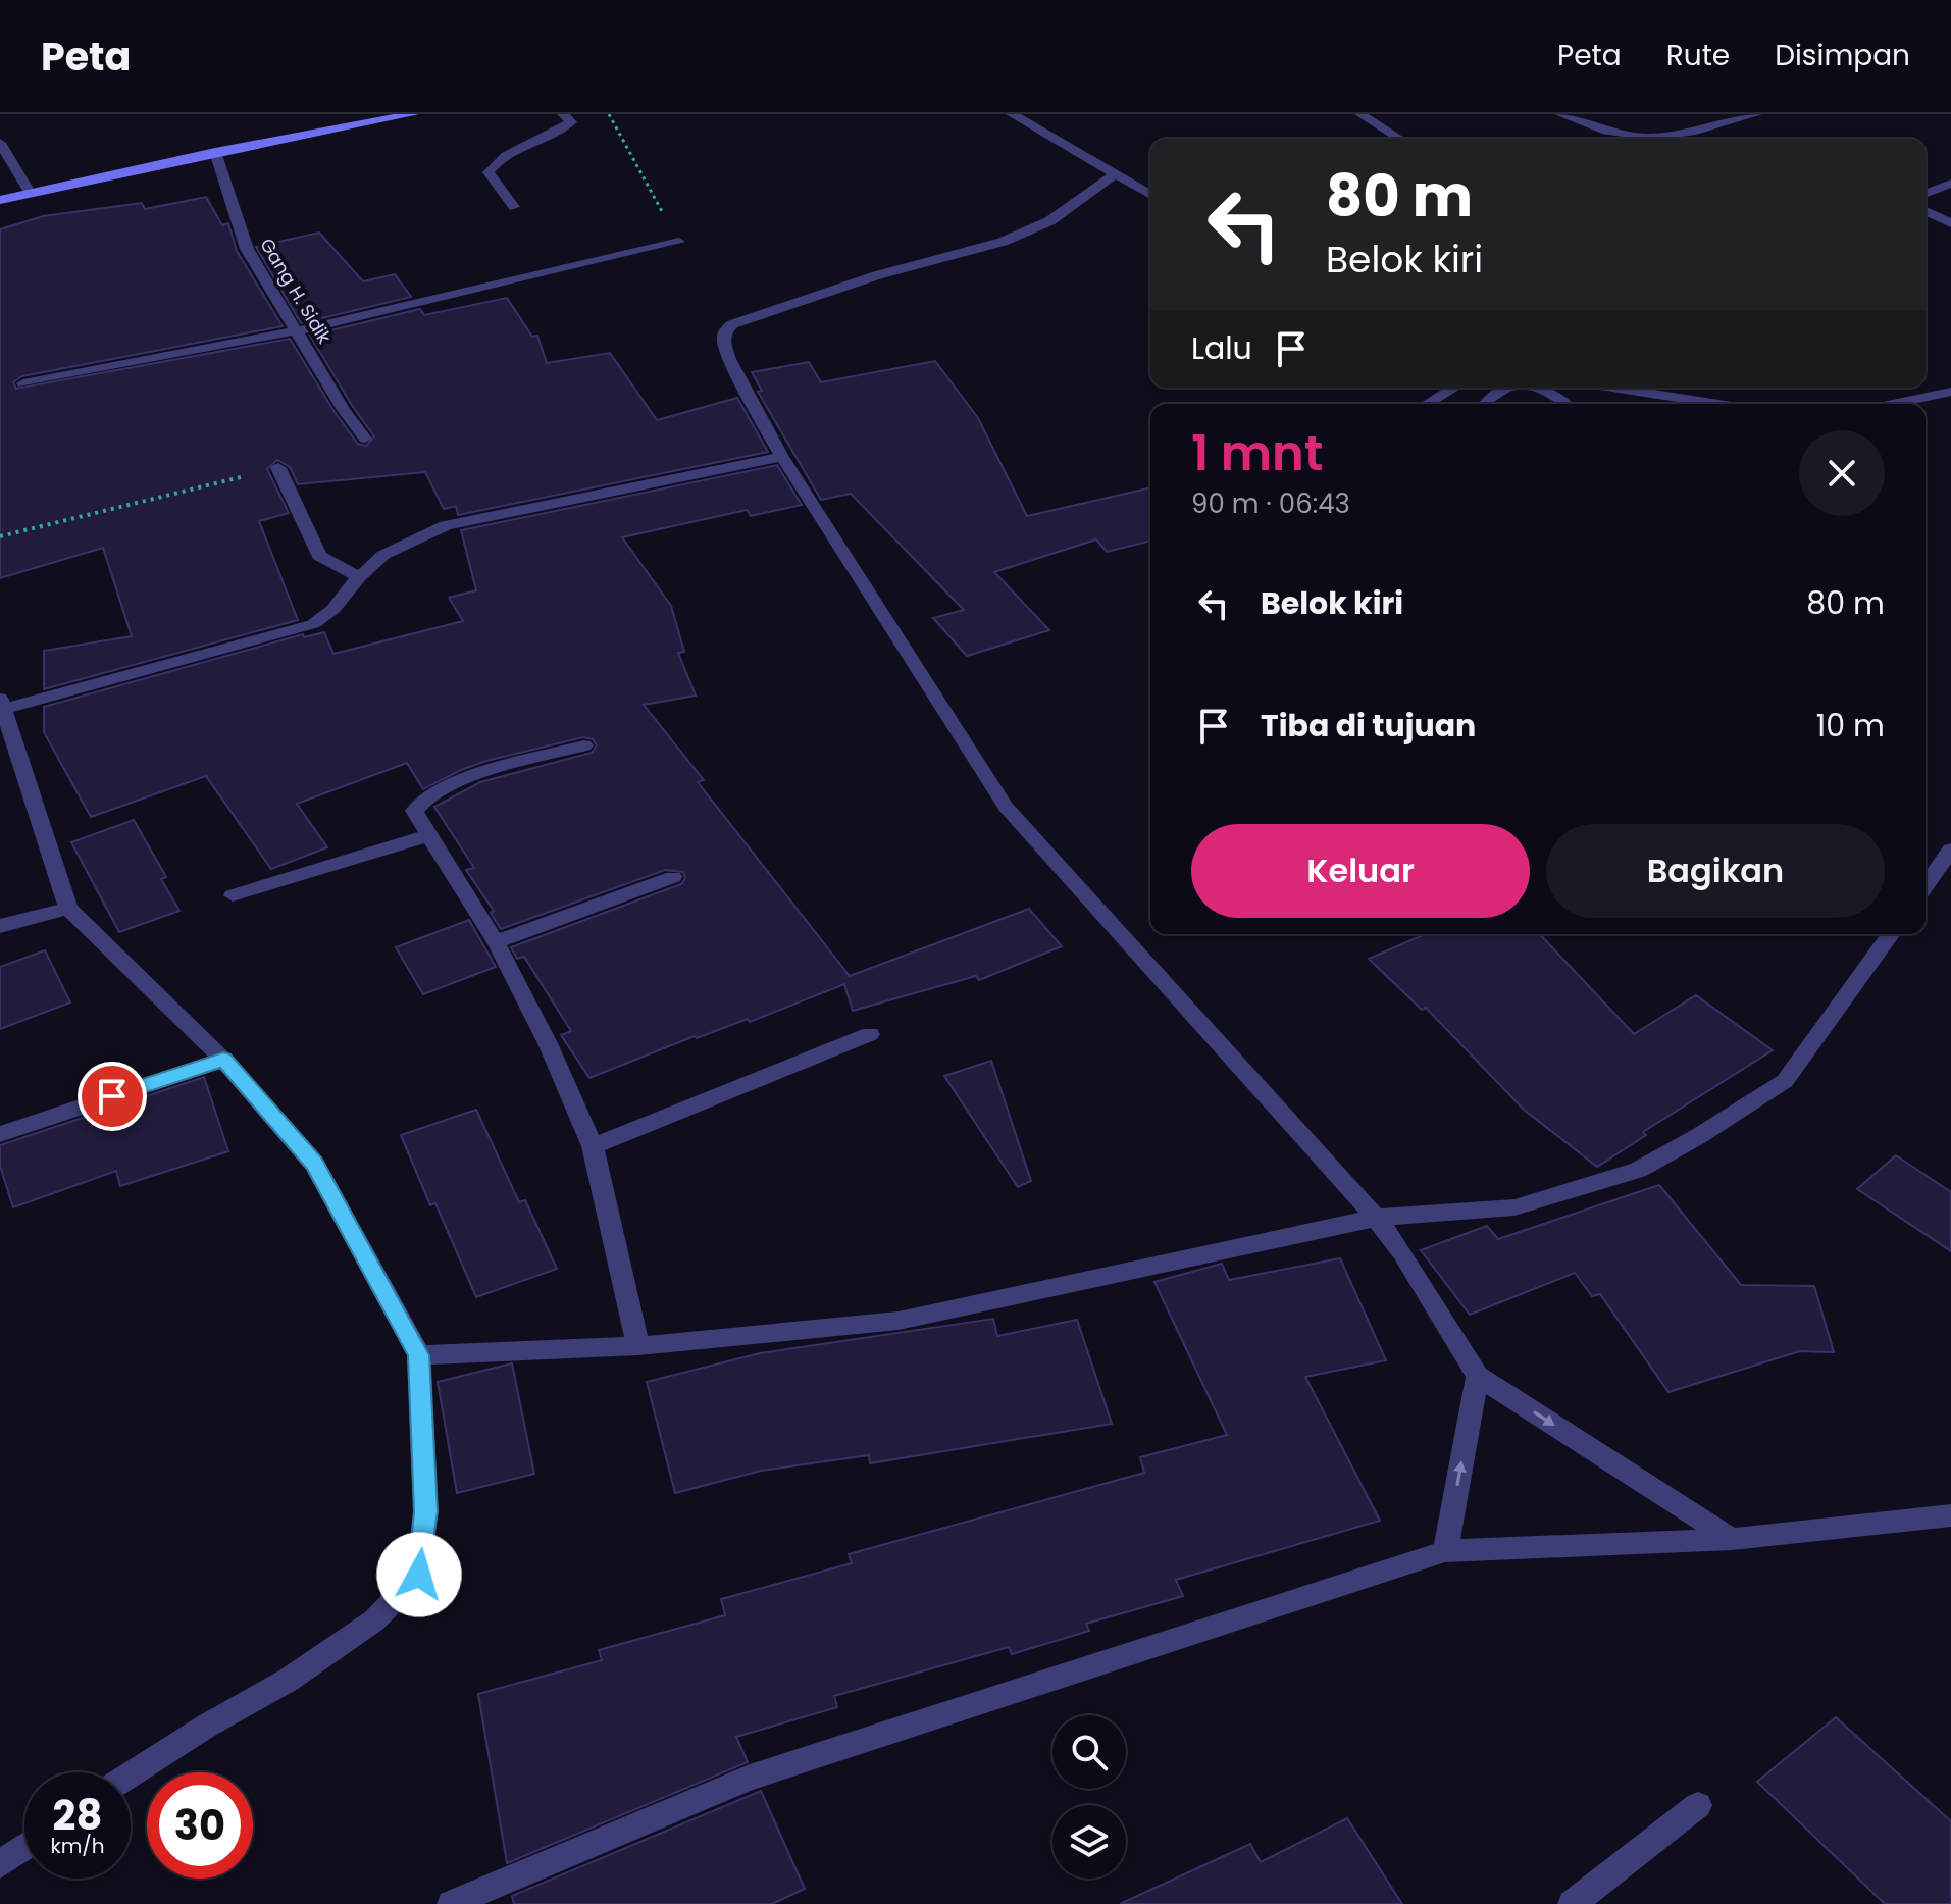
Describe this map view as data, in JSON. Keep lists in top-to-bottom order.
{
  "streets": {
    "street": ["Gang H. Sidik"]
  },
  "page": {
    "header": "Peta",
    "nav": ["Peta", "Rute", "Disimpan"],
    "turn": ["80 m", "Belok kiri"],
    "then": "Lalu",
    "heading": ["1 mnt", "90 m · 06:43"],
    "list": [
      {
        "name": "Belok kiri",
        "value": "80 m"
      },
      {
        "name": "Tiba di tujuan",
        "value": "10 m"
      }
    ],
    "buttons": ["Keluar", "Bagikan"],
    "speed": "28 km/h",
    "limit": "30"
  }
}
